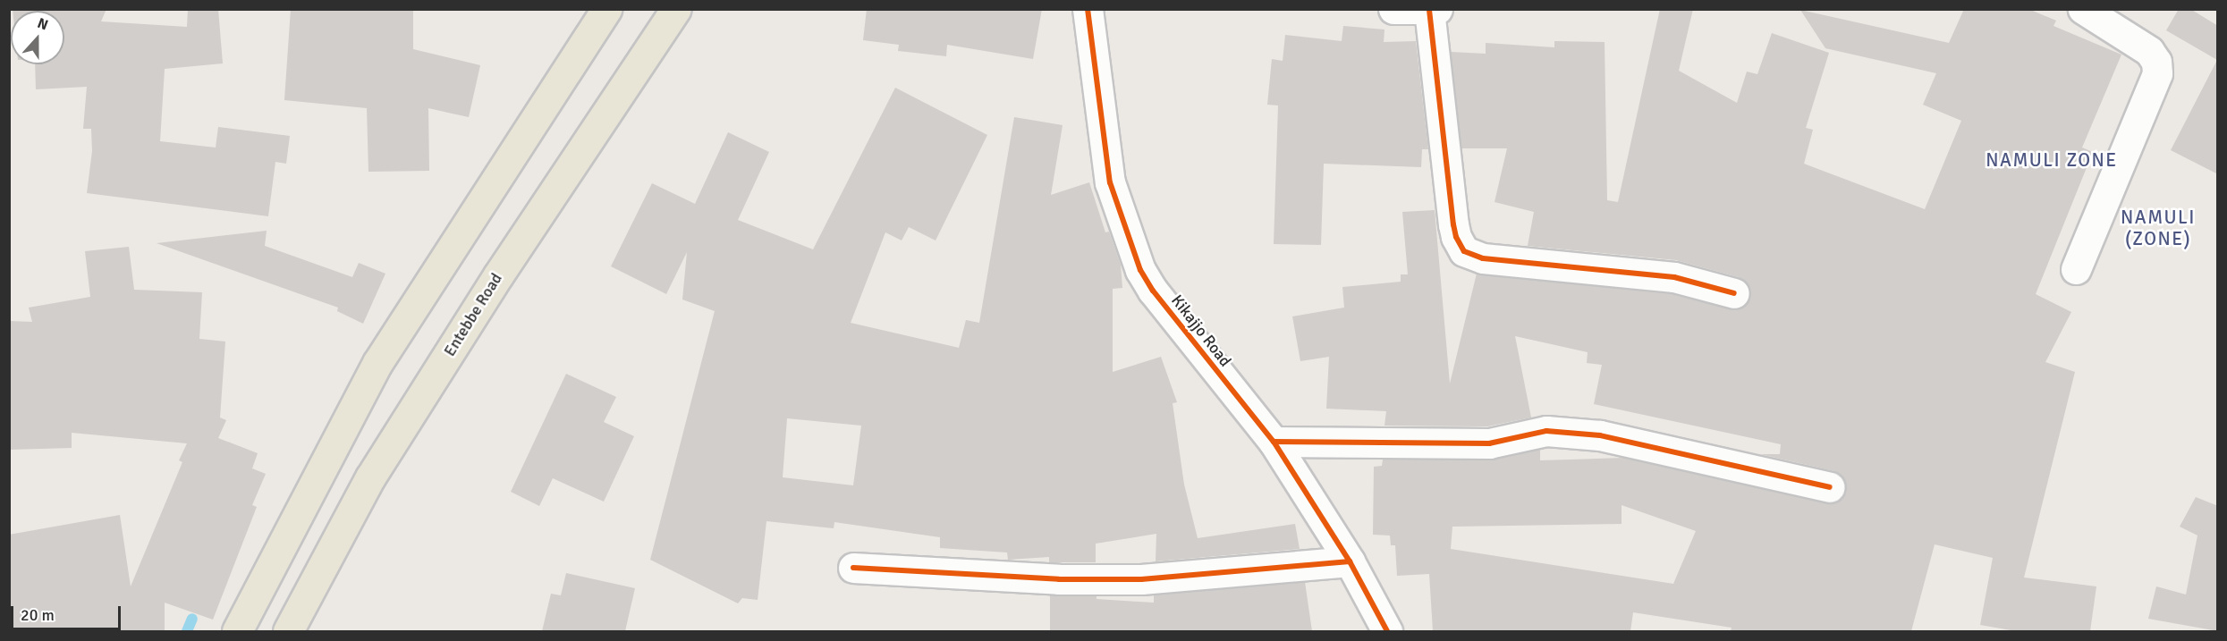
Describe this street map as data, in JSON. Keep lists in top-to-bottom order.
{
  "streets": {
    "main road": ["Entebbe Road"],
    "street": ["Kikajjo Road"]
  },
  "districts": ["NAMULI ZONE", "NAMULI (ZONE)"],
  "scale_bar": "20 m",
  "north": "top"
}
